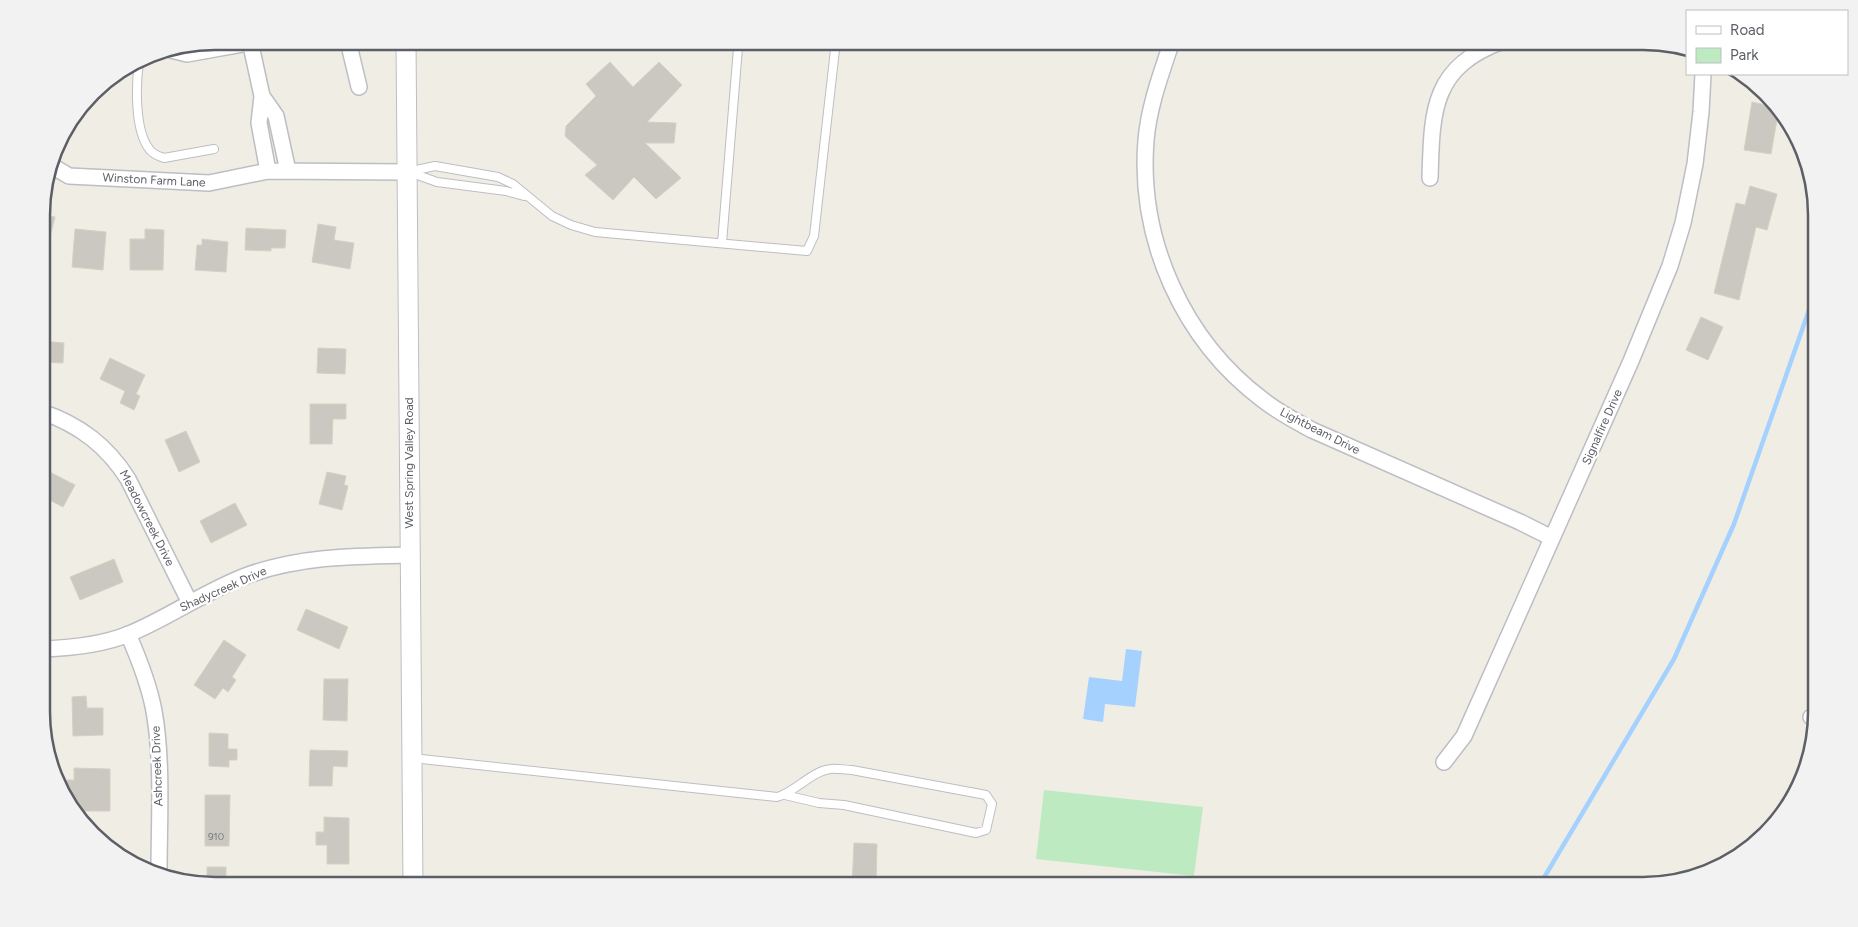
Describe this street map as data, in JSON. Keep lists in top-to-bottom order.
{
  "streets": {
    "street": [
      "Winston Farm Lane",
      "Signalfire Drive",
      "Lightbeam Drive",
      "West Spring Valley Road",
      "Meadowcreek Drive",
      "Shadycreek Drive",
      "Ashcreek Drive"
    ]
  },
  "crossings": [
    ["Winston Farm Lane", "West Spring Valley Road"],
    ["Signalfire Drive", "Lightbeam Drive"],
    ["West Spring Valley Road", "Shadycreek Drive"],
    ["Meadowcreek Drive", "Shadycreek Drive"],
    ["Shadycreek Drive", "Ashcreek Drive"]
  ],
  "house_numbers": ["910"],
  "legend": ["Road", "Park"]
}
